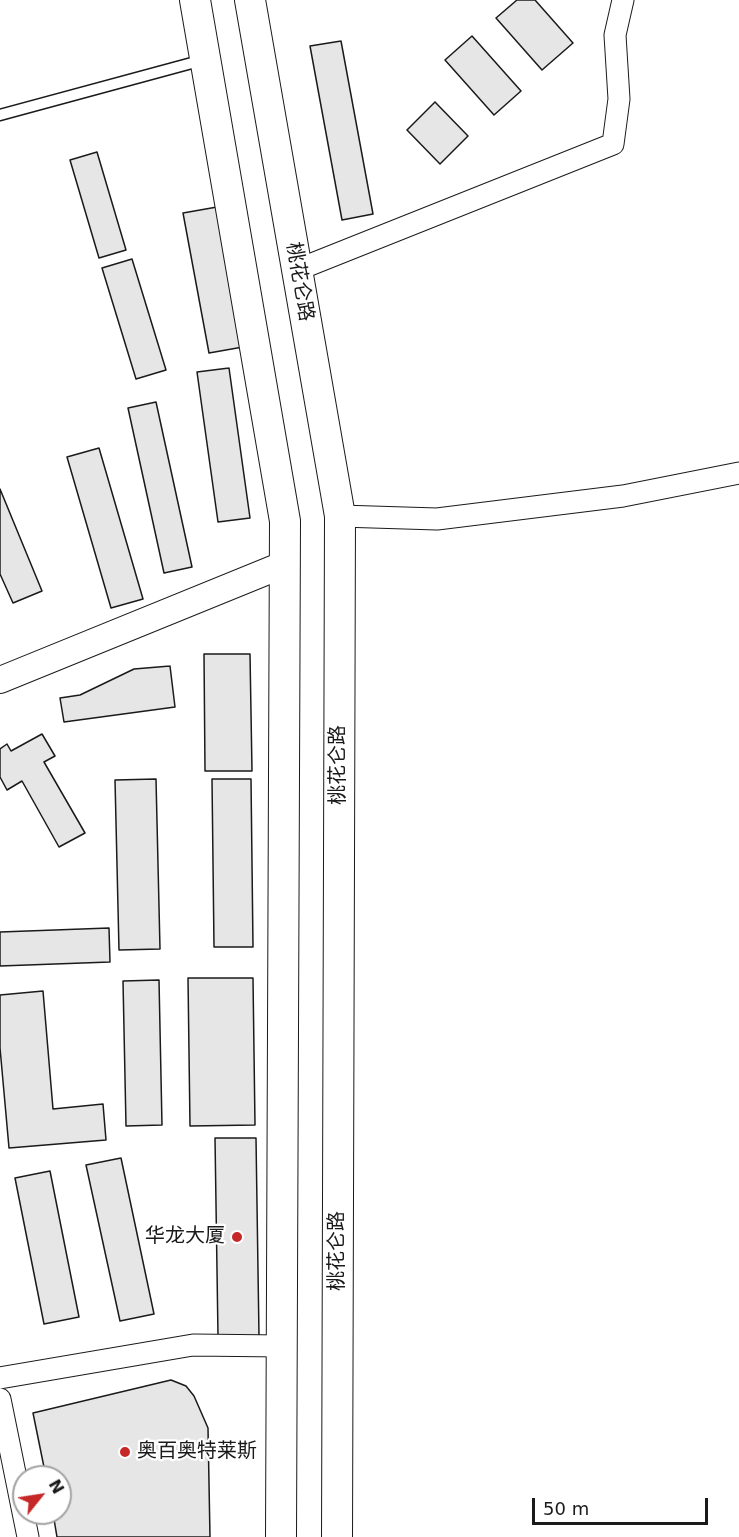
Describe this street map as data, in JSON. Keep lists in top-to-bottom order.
{
  "streets": {
    "main road": ["桃花仑路"]
  },
  "places": ["华龙大厦", "奥百奥特莱斯"],
  "scale_bar": "50 m",
  "north": "top right"
}
